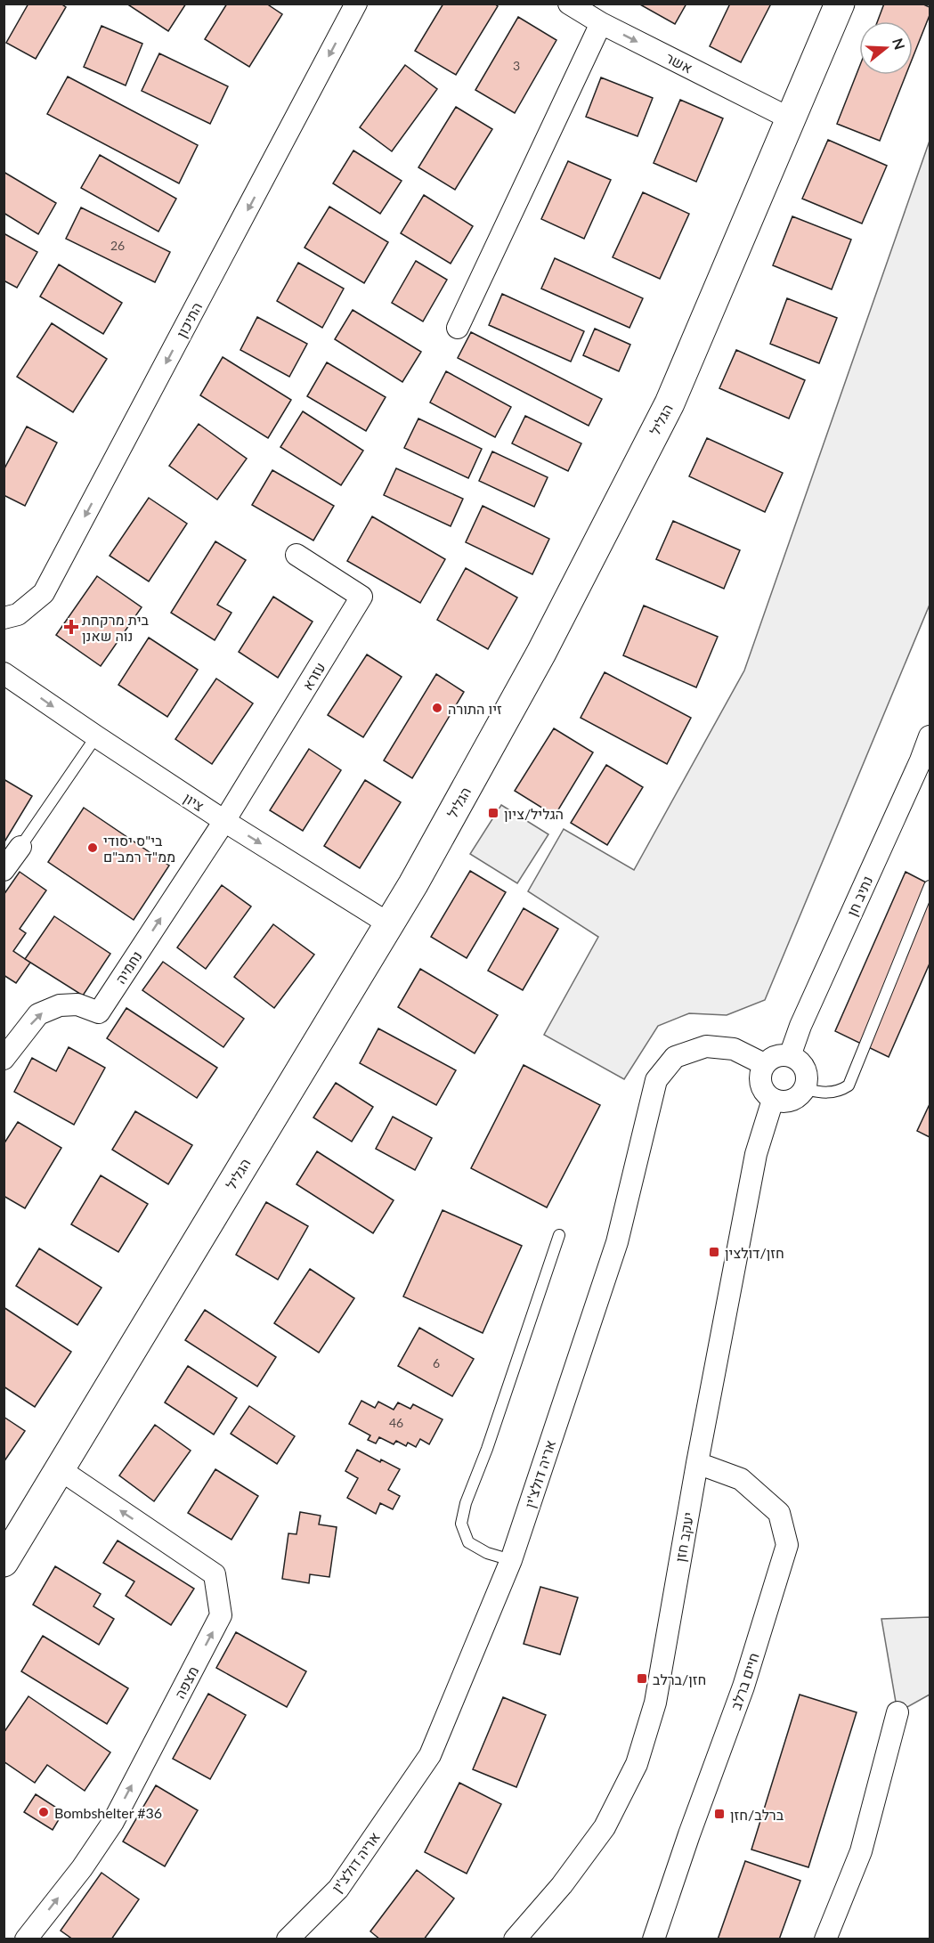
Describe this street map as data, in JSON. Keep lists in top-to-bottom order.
{
  "streets": {
    "street": [
      "אשר",
      "התיכון",
      "הגליל",
      "עזרא",
      "ציון",
      "נתיב חן",
      "נחמיה",
      "אריה דולצ'ין",
      "יעקב חזן",
      "חיים ברלב",
      "מצפה"
    ]
  },
  "crossings": [
    ["אשר", "הגליל"],
    ["הגליל", "ציון"],
    ["הגליל", "מצפה"],
    ["עזרא", "ציון"],
    ["עזרא", "נחמיה"],
    ["ציון", "נחמיה"],
    ["נתיב חן", "אריה דולצ'ין"],
    ["נתיב חן", "יעקב חזן"],
    ["אריה דולצ'ין", "יעקב חזן"],
    ["יעקב חזן", "חיים ברלב"]
  ],
  "one_way": [
    "אשר",
    "התיכון",
    "ציון",
    "נחמיה"
  ],
  "places": {
    "health": ["בית מרקחת נוה שאנן"],
    "other": ["זיו התורה", "בי\"ס יסודי ממ\"ד רמב\"ם", "Bombshelter #36"],
    "transit": [
      "הגליל/ציון",
      "חזן/דולצין",
      "חזן/ברלב",
      "ברלב/חזן"
    ]
  },
  "house_numbers": [
    "3",
    "26",
    "6",
    "46"
  ],
  "north": "right"
}
